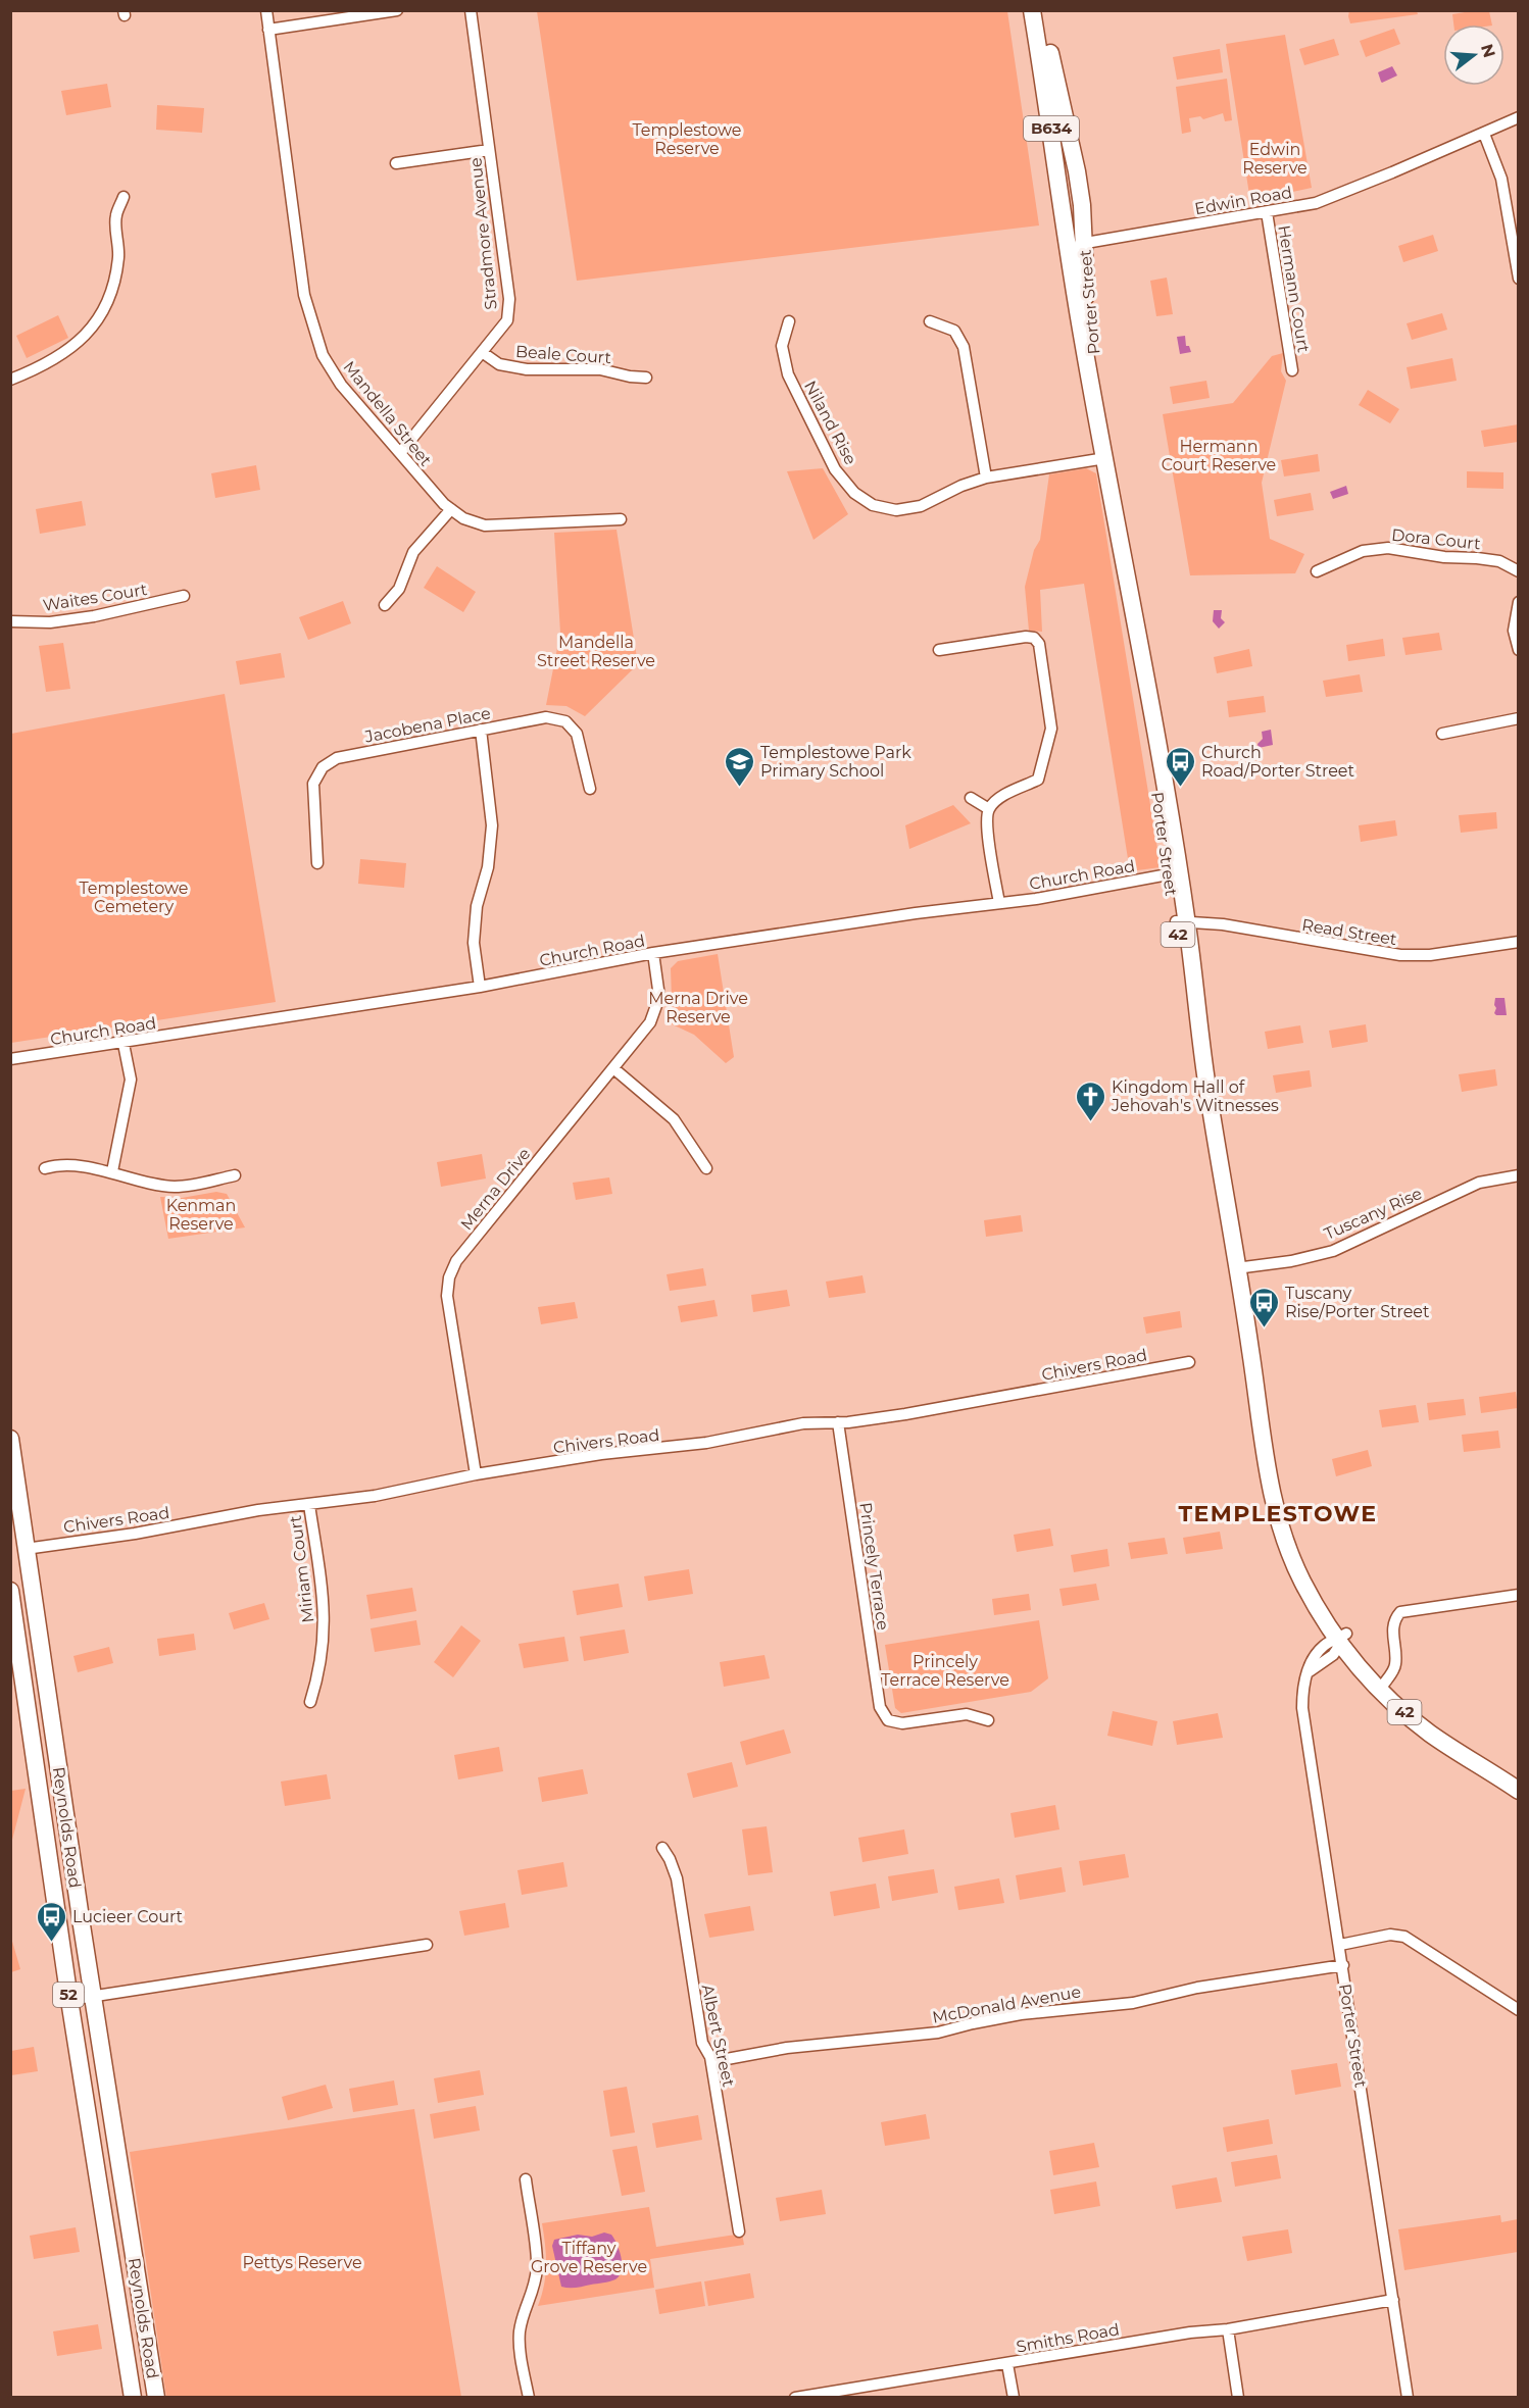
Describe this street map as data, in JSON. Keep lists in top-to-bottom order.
{
  "streets": {
    "main road": [
      "B634",
      "Porter Street",
      "42",
      "Reynolds Road",
      "52"
    ],
    "street": [
      "Edwin Road",
      "Stradmore Avenue",
      "Hermann Court",
      "Beale Court",
      "Mandella Street",
      "Niland Rise",
      "Dora Court",
      "Waites Court",
      "Jacobena Place",
      "Church Road",
      "Read Street",
      "Merna Drive",
      "Tuscany Rise",
      "Chivers Road",
      "Princely Terrace",
      "Miriam Court",
      "McDonald Avenue",
      "Albert Street",
      "Smiths Road"
    ]
  },
  "crossings": [
    ["Edwin Road", "Hermann Court"],
    ["Edwin Road", "Porter Street"],
    ["Stradmore Avenue", "Beale Court"],
    ["Stradmore Avenue", "Mandella Street"],
    ["Porter Street", "Niland Rise"],
    ["Porter Street", "Church Road"],
    ["Porter Street", "Read Street"],
    ["Porter Street", "42"],
    ["Porter Street", "Tuscany Rise"],
    ["Porter Street", "McDonald Avenue"],
    ["Porter Street", "Smiths Road"],
    ["Church Road", "Merna Drive"],
    ["Merna Drive", "Chivers Road"],
    ["Chivers Road", "Princely Terrace"],
    ["Chivers Road", "Miriam Court"],
    ["Chivers Road", "Reynolds Road"],
    ["McDonald Avenue", "Albert Street"]
  ],
  "districts": ["TEMPLESTOWE"],
  "parks": [
    "Templestowe Reserve",
    "Edwin Reserve",
    "Hermann Court Reserve",
    "Mandella Street Reserve",
    "Templestowe Cemetery",
    "Merna Drive Reserve",
    "Kenman Reserve",
    "Princely Terrace Reserve",
    "Tiffany Grove Reserve",
    "Pettys Reserve"
  ],
  "places": {
    "school or university": ["Templestowe Park Primary School"],
    "bus stop": ["Church Road/Porter Street", "Tuscany Rise/Porter Street", "Lucieer Court"],
    "church": ["Kingdom Hall of Jehovah's Witnesses"]
  },
  "north": "right"
}
